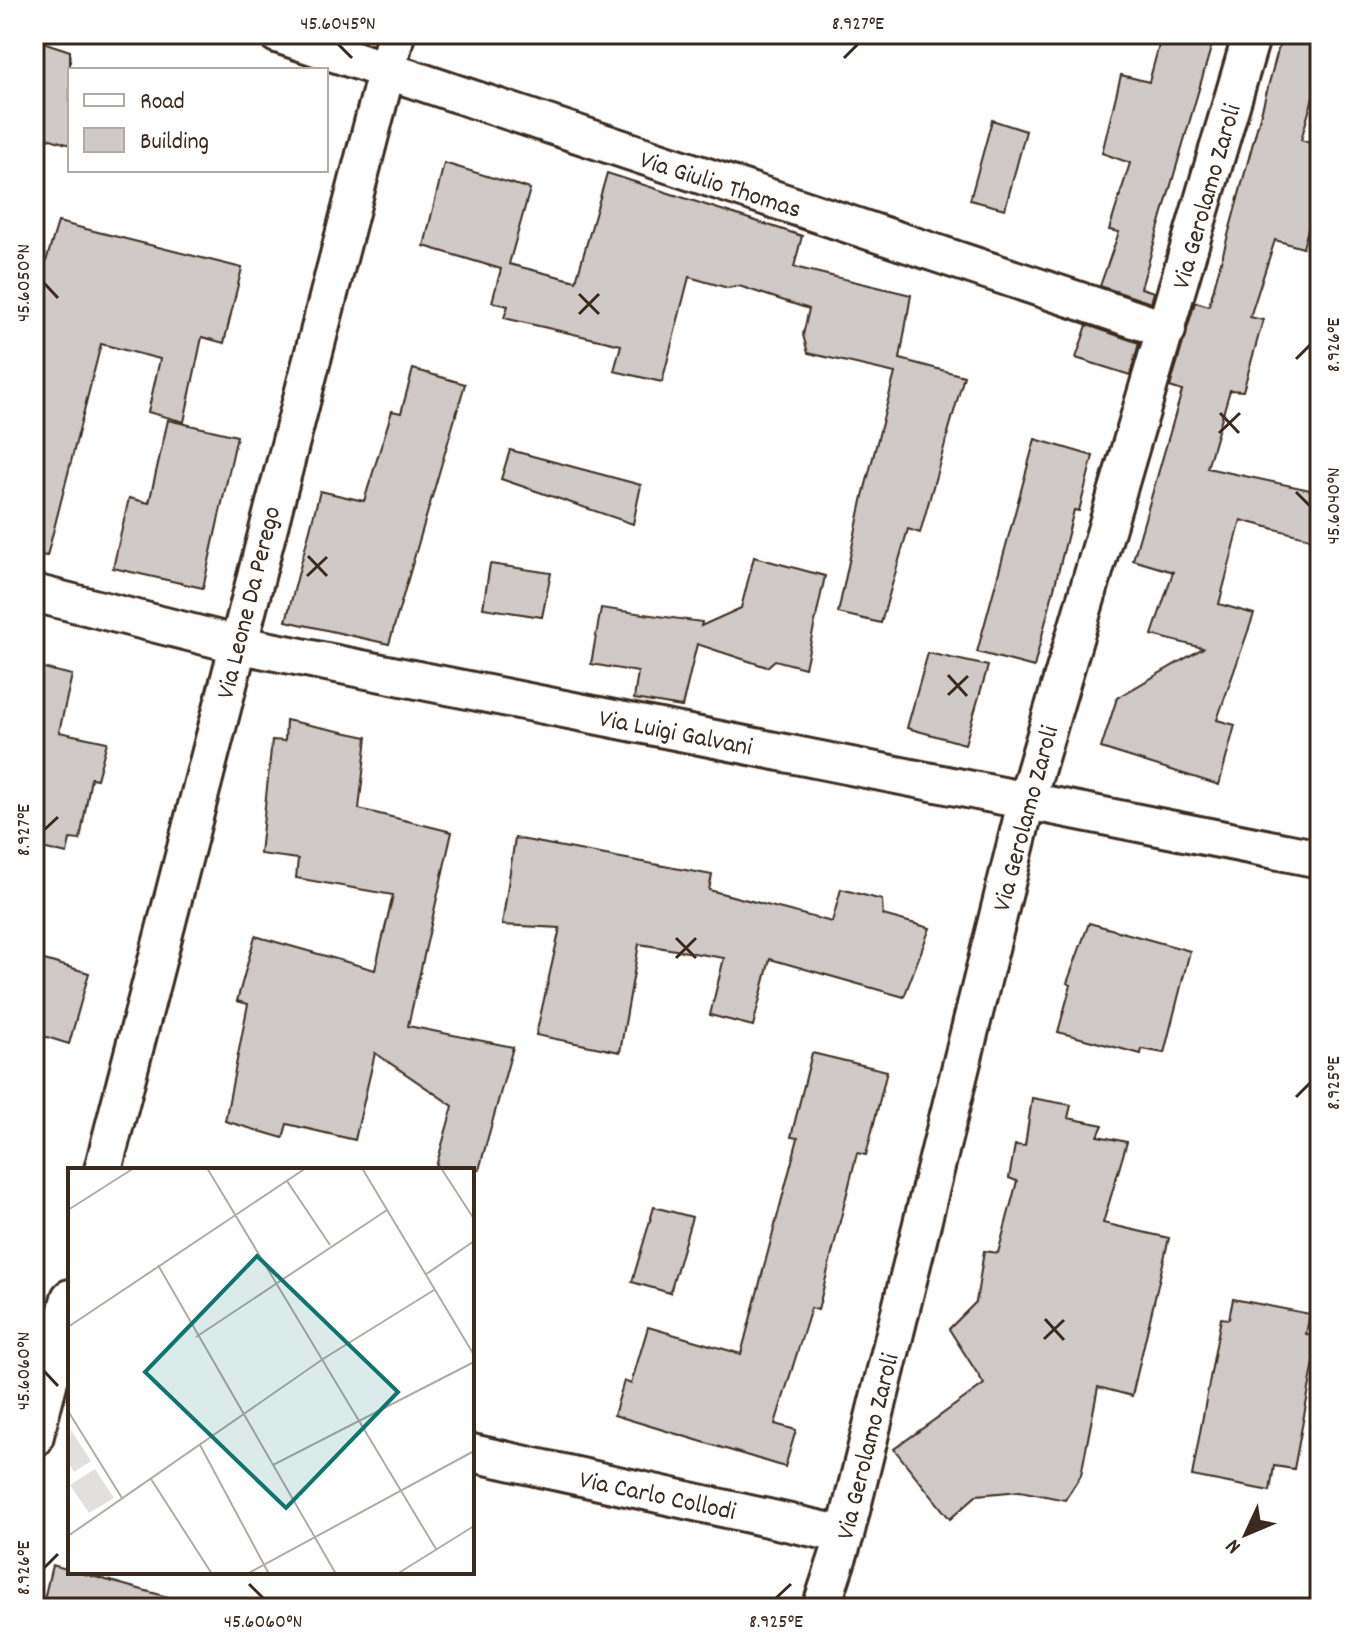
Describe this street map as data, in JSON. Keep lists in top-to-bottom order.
{
  "streets": {
    "street": [
      "Via Giulio Thomas",
      "Via Gerolamo Zaroli",
      "Via Leone Da Perego",
      "Via Luigi Galvani",
      "Via Carlo Collodi"
    ]
  },
  "crossings": [
    ["Via Giulio Thomas", "Via Gerolamo Zaroli"],
    ["Via Giulio Thomas", "Via Leone Da Perego"],
    ["Via Gerolamo Zaroli", "Via Luigi Galvani"],
    ["Via Gerolamo Zaroli", "Via Carlo Collodi"],
    ["Via Leone Da Perego", "Via Luigi Galvani"]
  ],
  "legend": ["Road", "Building"],
  "north": "bottom left",
  "coordinates": [
    "45.6045°N",
    "8.927°E",
    "45.6050°N",
    "8.926°E",
    "45.6040°N",
    "8.925°E",
    "45.6060°N"
  ]
}
